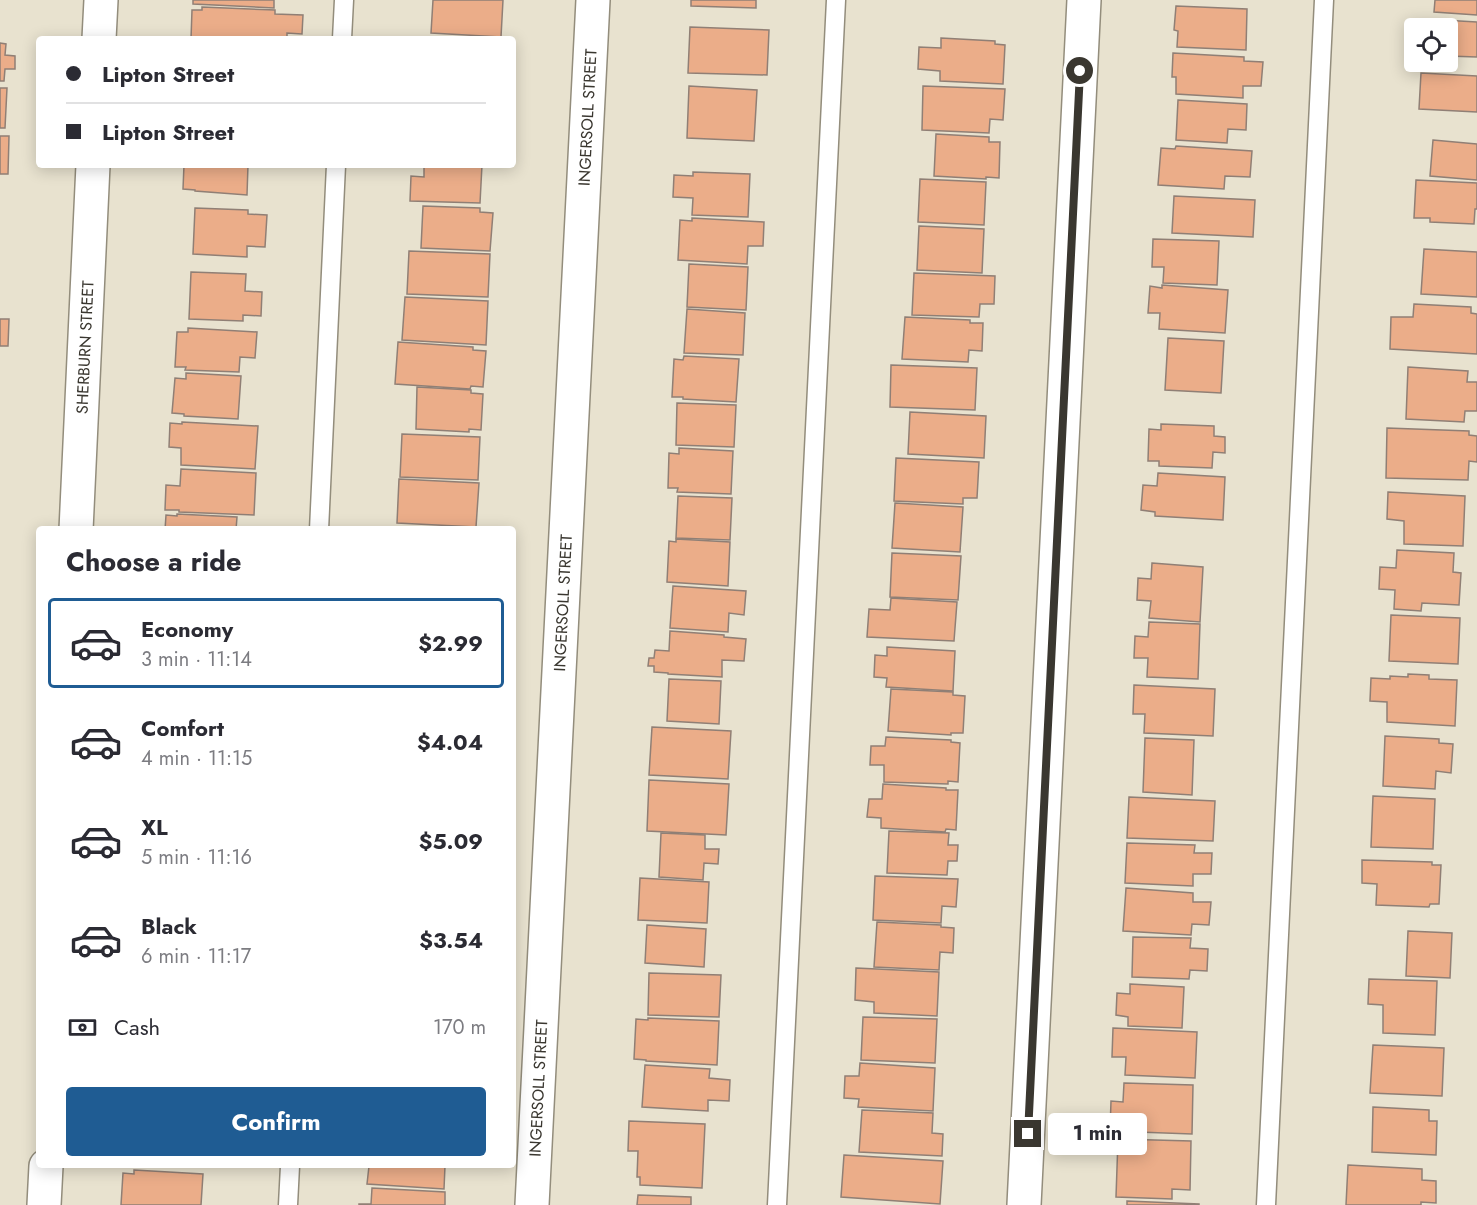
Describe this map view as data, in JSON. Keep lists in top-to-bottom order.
{
  "streets": {
    "street": ["INGERSOLL STREET", "SHERBURN STREET"]
  },
  "page": {
    "banner": ["Lipton Street", "Lipton Street"],
    "heading": "Choose a ride",
    "list": [
      {
        "name": "Economy",
        "note": "3 min · 11:14",
        "value": "$2.99"
      },
      {
        "name": "Comfort",
        "note": "4 min · 11:15",
        "value": "$4.04"
      },
      {
        "name": "XL",
        "note": "5 min · 11:16",
        "value": "$5.09"
      },
      {
        "name": "Black",
        "note": "6 min · 11:17",
        "value": "$3.54"
      }
    ],
    "pay": ["Cash", "170 m"],
    "buttons": "Confirm",
    "bubble": "1 min"
  }
}
